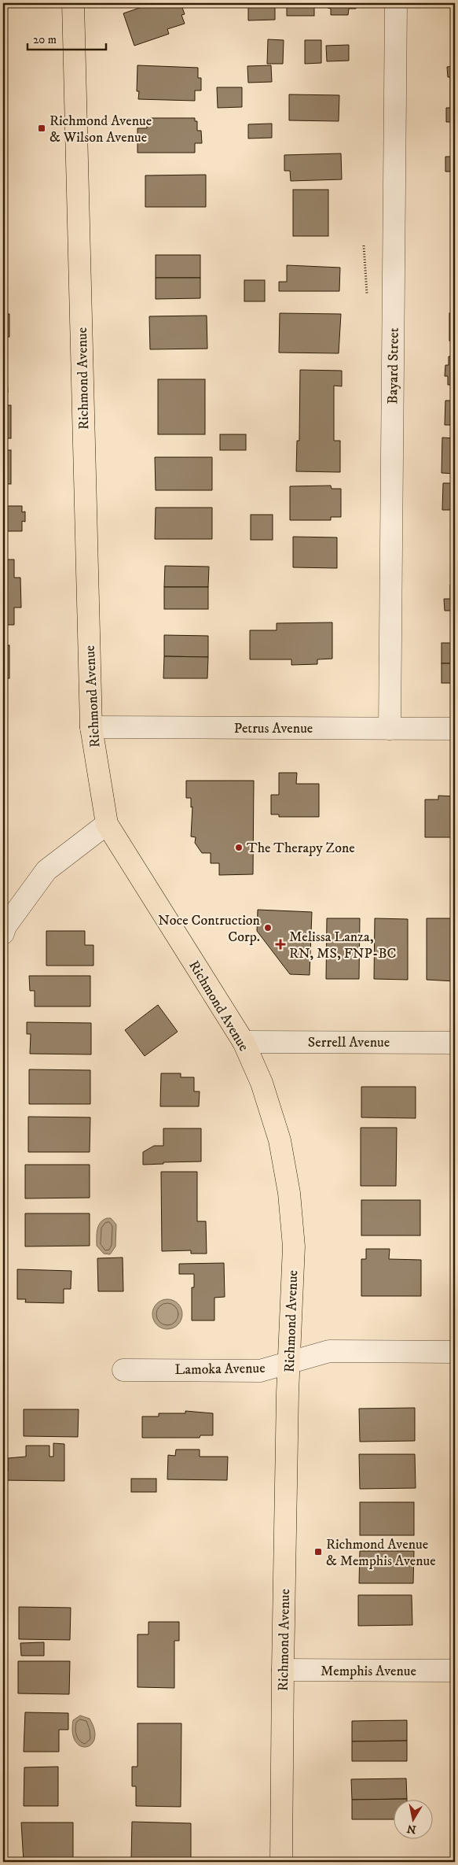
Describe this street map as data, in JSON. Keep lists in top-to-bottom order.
{
  "streets": {
    "main road": ["Richmond Avenue"],
    "street": [
      "Bayard Street",
      "Petrus Avenue",
      "Serrell Avenue",
      "Lamoka Avenue",
      "Memphis Avenue"
    ]
  },
  "crossings": [
    ["Bayard Street", "Petrus Avenue"],
    ["Richmond Avenue", "Petrus Avenue"],
    ["Richmond Avenue", "Serrell Avenue"],
    ["Richmond Avenue", "Lamoka Avenue"],
    ["Richmond Avenue", "Memphis Avenue"]
  ],
  "places": {
    "transit": ["Richmond Avenue & Wilson Avenue", "Richmond Avenue & Memphis Avenue"],
    "other": ["The Therapy Zone", "Noce Contruction Corp."],
    "health": ["Melissa Lanza, RN, MS, FNP-BC"]
  },
  "scale_bar": "20 m",
  "north": "bottom"
}
